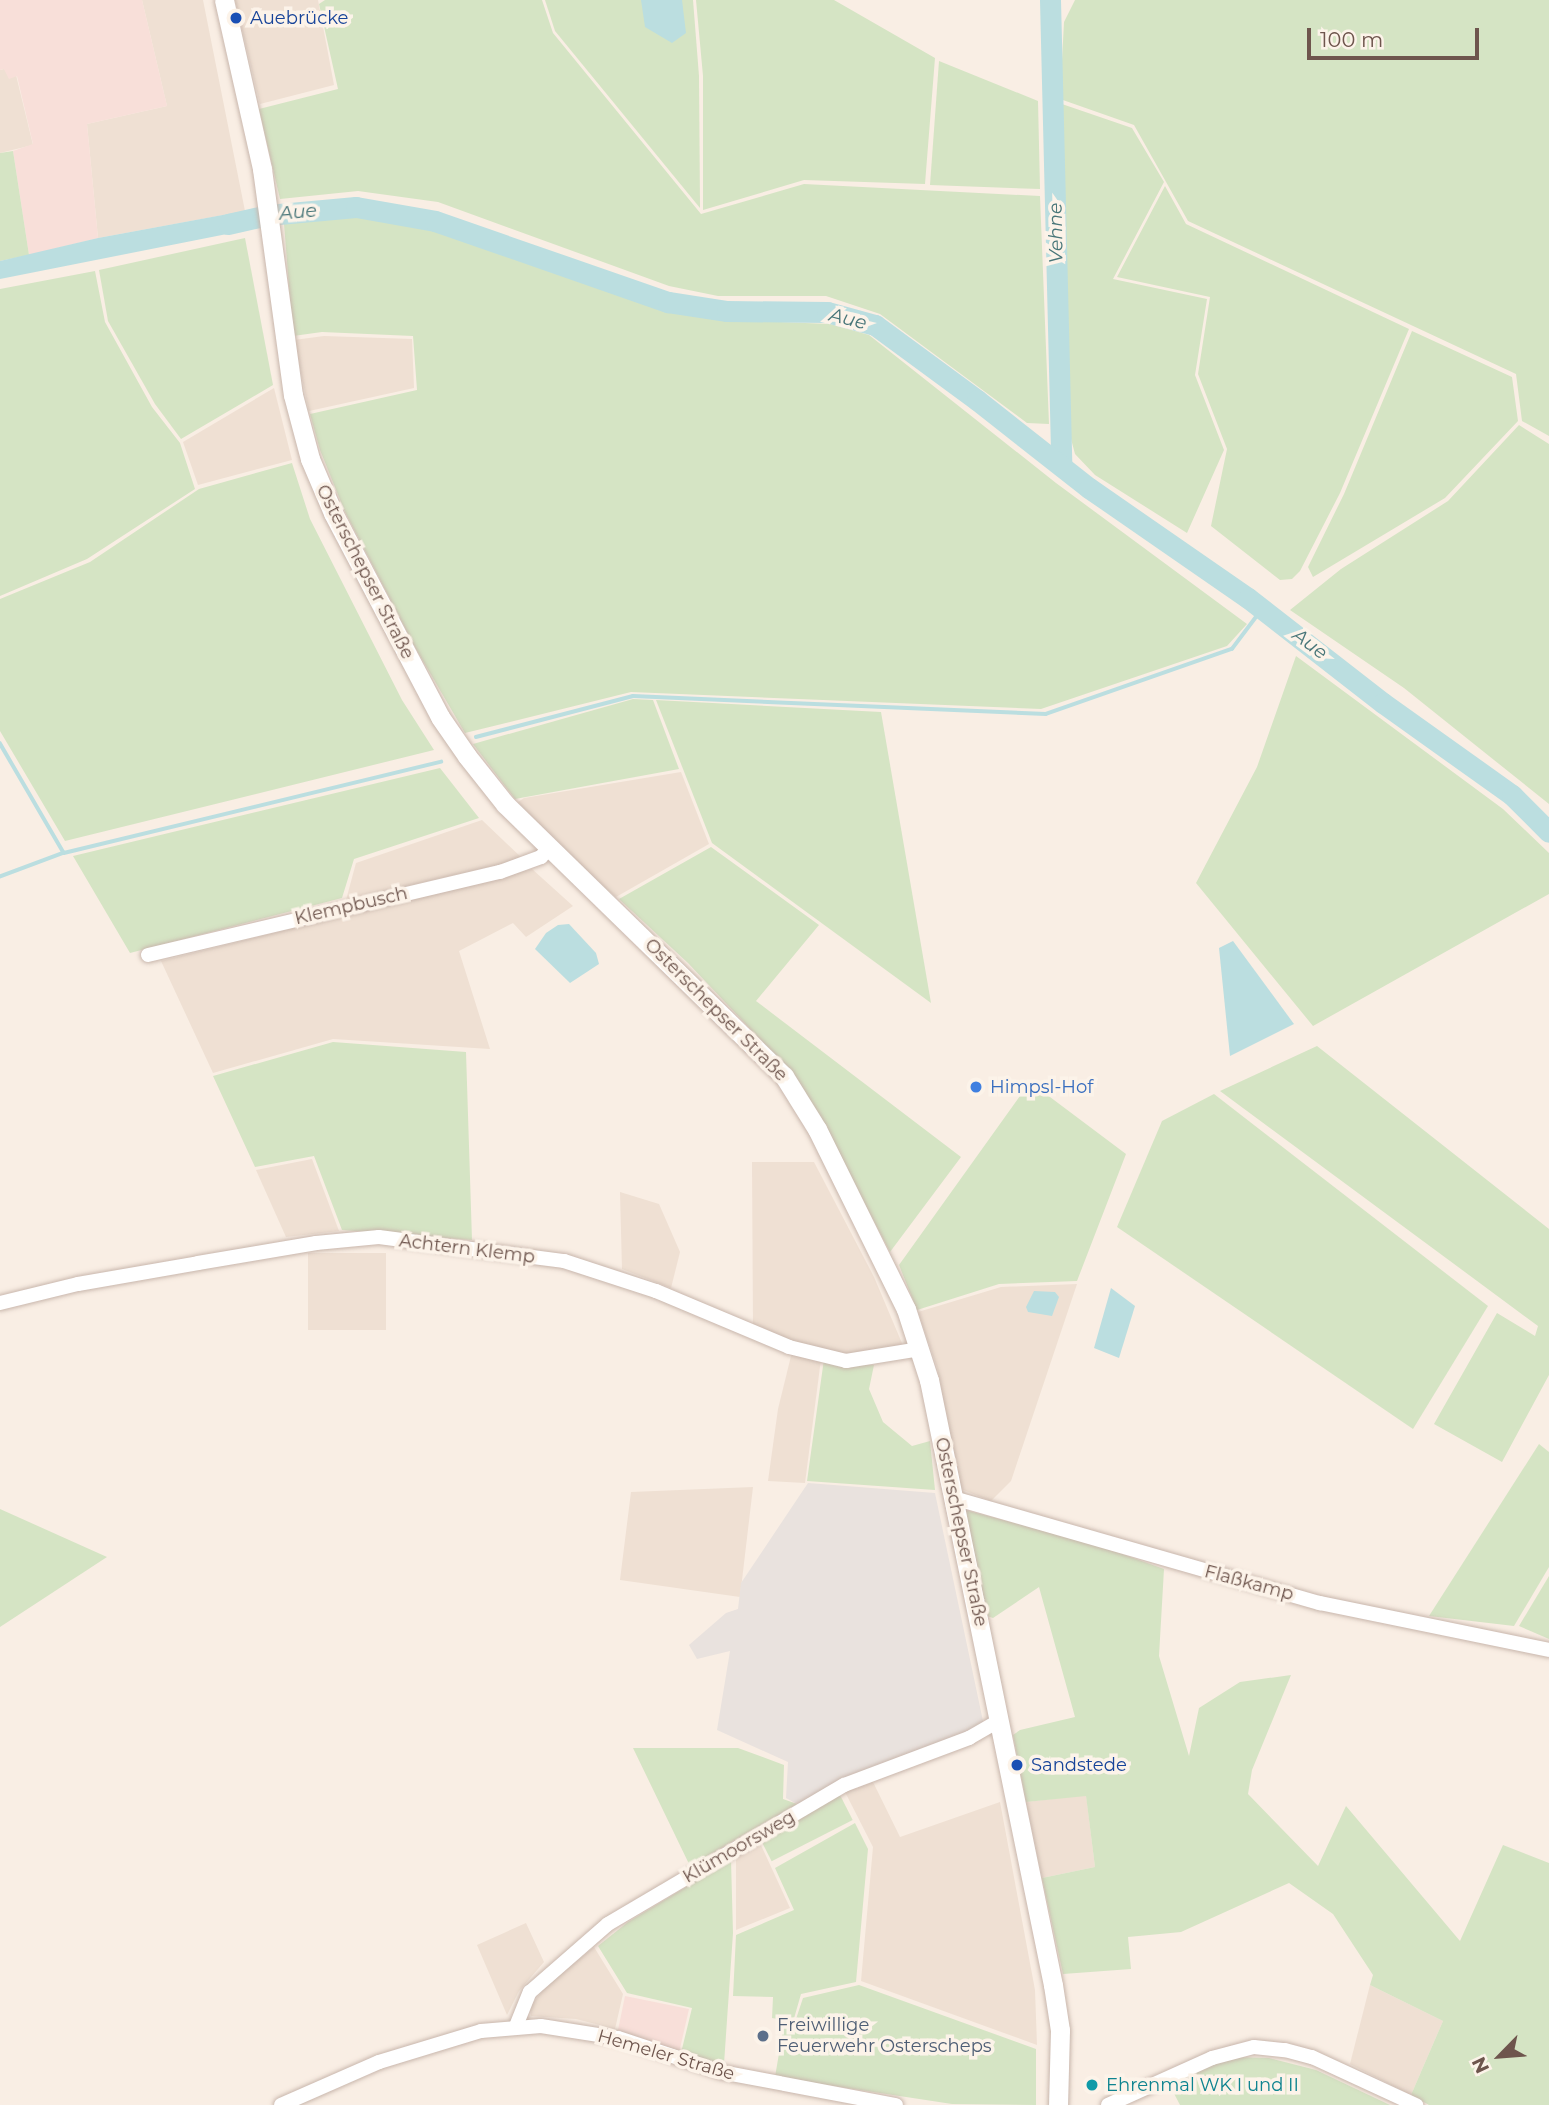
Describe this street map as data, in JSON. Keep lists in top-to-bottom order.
{
  "streets": {
    "main road": ["Osterschepser Straße"],
    "street": [
      "Klempbusch",
      "Achtern Klemp",
      "Flaßkamp",
      "Klümoorsweg",
      "Hemeler Straße"
    ]
  },
  "crossings": [
    ["Osterschepser Straße", "Klempbusch"],
    ["Osterschepser Straße", "Achtern Klemp"],
    ["Osterschepser Straße", "Flaßkamp"],
    ["Osterschepser Straße", "Klümoorsweg"],
    ["Klümoorsweg", "Hemeler Straße"]
  ],
  "water": ["Aue", "Vehne"],
  "places": [
    "Auebrücke",
    "Himpsl-Hof",
    "Sandstede",
    "Freiwillige Feuerwehr Osterscheps",
    "Ehrenmal WK I und II"
  ],
  "scale_bar": "100 m",
  "north": "bottom left"
}
